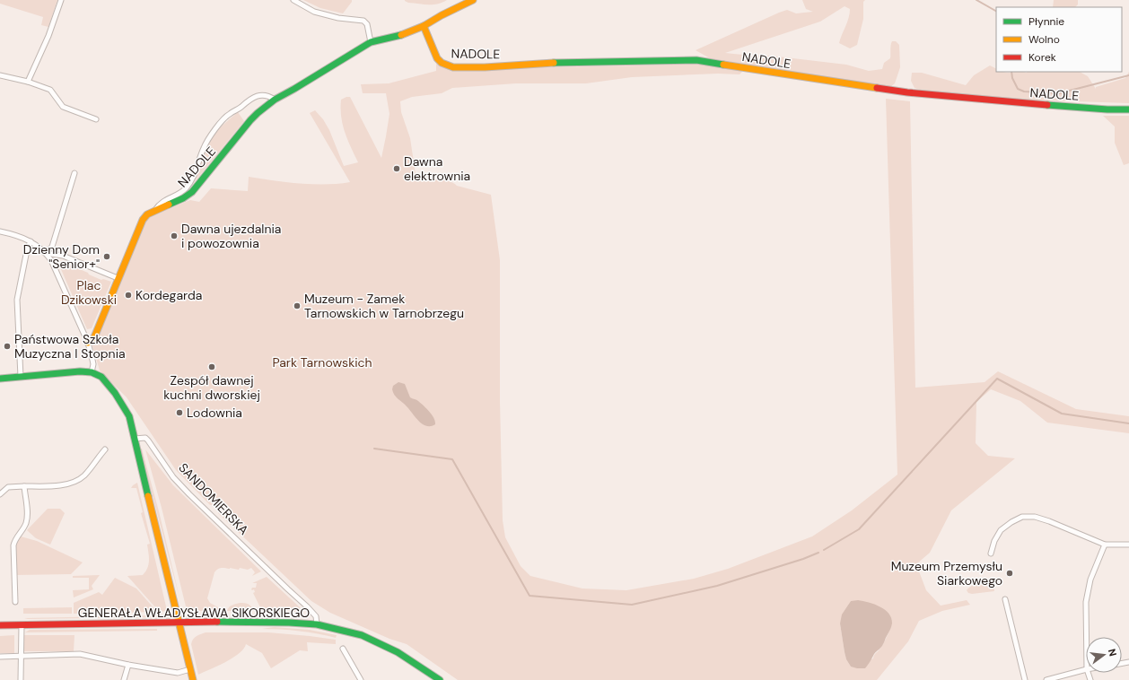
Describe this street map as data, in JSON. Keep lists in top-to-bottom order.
{
  "streets": {
    "street": ["NADOLE", "SANDOMIERSKA", "GENERAŁA WŁADYSŁAWA SIKORSKIEGO"]
  },
  "crossings": [
    ["SANDOMIERSKA", "GENERAŁA WŁADYSŁAWA SIKORSKIEGO"]
  ],
  "parks": ["Plac Dzikowski", "Park Tarnowskich"],
  "places": [
    "Dawna elektrownia",
    "Dawna ujezdalnia i powozownia",
    "Dzienny Dom \"Senior+\"",
    "Kordegarda",
    "Muzeum - Zamek Tarnowskich w Tarnobrzegu",
    "Państwowa Szkoła Muzyczna I Stopnia",
    "Zespół dawnej kuchni dworskiej",
    "Lodownia",
    "Muzeum Przemysłu Siarkowego"
  ],
  "legend": ["Płynnie", "Wolno", "Korek"],
  "north": "right"
}
